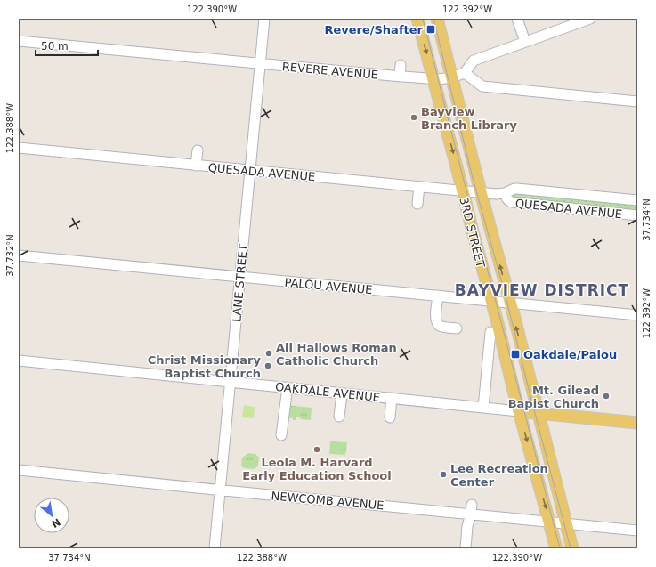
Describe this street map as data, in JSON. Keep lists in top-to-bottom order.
{
  "streets": {
    "main road": ["3RD STREET", "OAKDALE AVENUE"],
    "street": [
      "REVERE AVENUE",
      "QUESADA AVENUE",
      "LANE STREET",
      "PALOU AVENUE",
      "NEWCOMB AVENUE"
    ]
  },
  "crossings": [
    ["REVERE AVENUE", "3RD STREET"],
    ["REVERE AVENUE", "LANE STREET"],
    ["QUESADA AVENUE", "3RD STREET"],
    ["QUESADA AVENUE", "LANE STREET"],
    ["3RD STREET", "PALOU AVENUE"],
    ["3RD STREET", "OAKDALE AVENUE"],
    ["3RD STREET", "NEWCOMB AVENUE"],
    ["LANE STREET", "PALOU AVENUE"],
    ["LANE STREET", "OAKDALE AVENUE"],
    ["LANE STREET", "NEWCOMB AVENUE"]
  ],
  "districts": ["BAYVIEW DISTRICT"],
  "places": {
    "transit": ["Revere/Shafter", "Oakdale/Palou"],
    "other": [
      "Bayview Branch Library",
      "All Hallows Roman Catholic Church",
      "Christ Missionary Baptist Church",
      "Mt. Gilead Bapist Church",
      "Leola M. Harvard Early Education School",
      "Lee Recreation Center"
    ]
  },
  "scale_bar": "50 m",
  "north": "bottom right",
  "coordinates": [
    "122.390°W",
    "122.392°W",
    "122.388°W",
    "37.734°N",
    "37.732°N"
  ]
}
